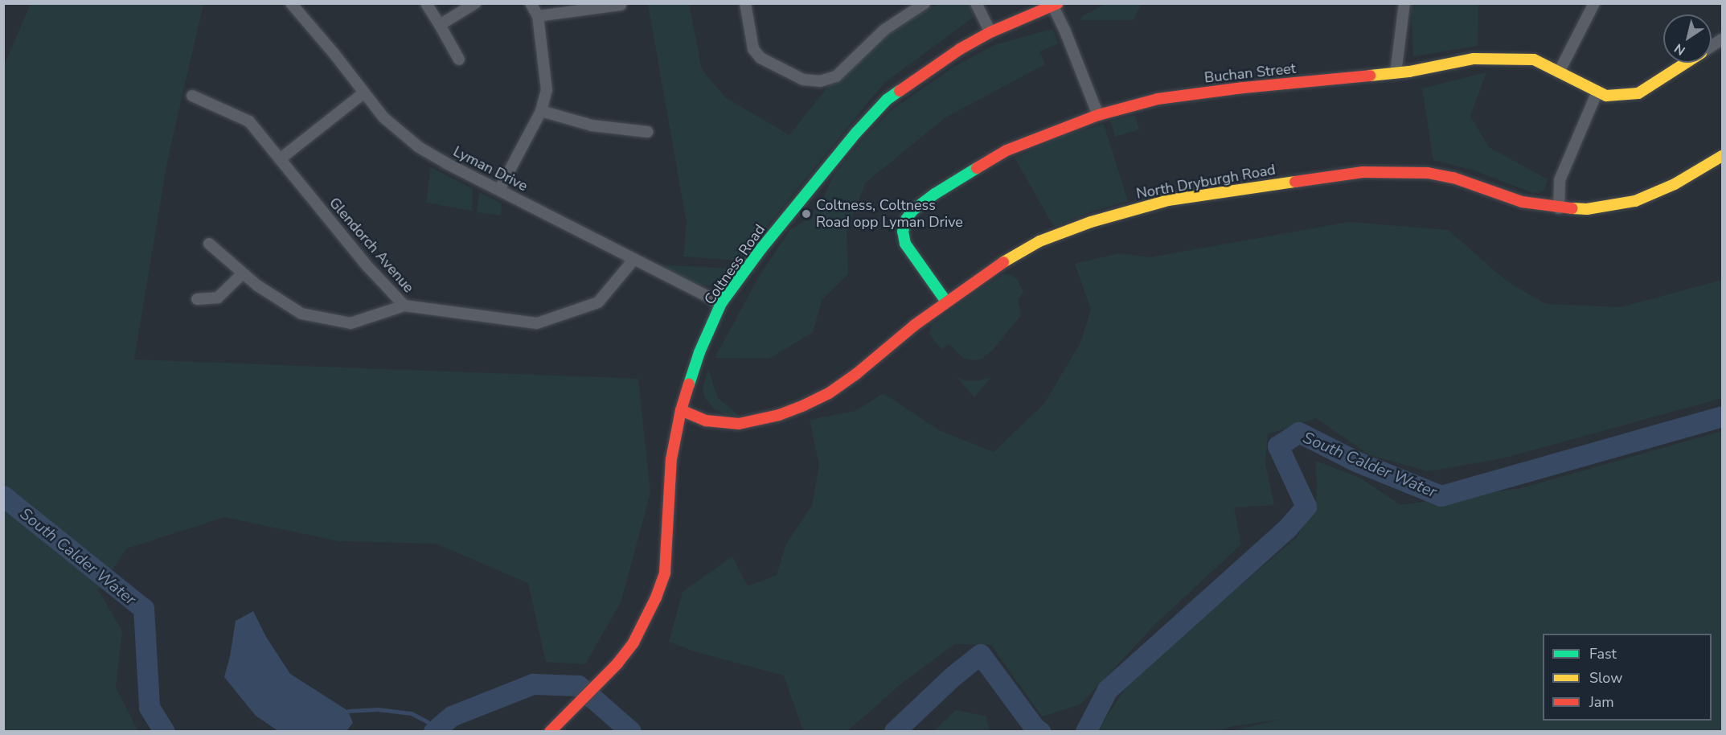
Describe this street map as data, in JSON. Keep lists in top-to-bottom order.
{
  "streets": {
    "street": [
      "Buchan Street",
      "Lyman Drive",
      "North Dryburgh Road",
      "Glendorch Avenue",
      "Coltness Road"
    ]
  },
  "crossings": [
    ["Buchan Street", "North Dryburgh Road"],
    ["Lyman Drive", "Glendorch Avenue"],
    ["Lyman Drive", "Coltness Road"],
    ["North Dryburgh Road", "Coltness Road"]
  ],
  "water": ["South Calder Water"],
  "places": ["Coltness, Coltness Road opp Lyman Drive"],
  "legend": ["Fast", "Slow", "Jam"],
  "north": "bottom left"
}
